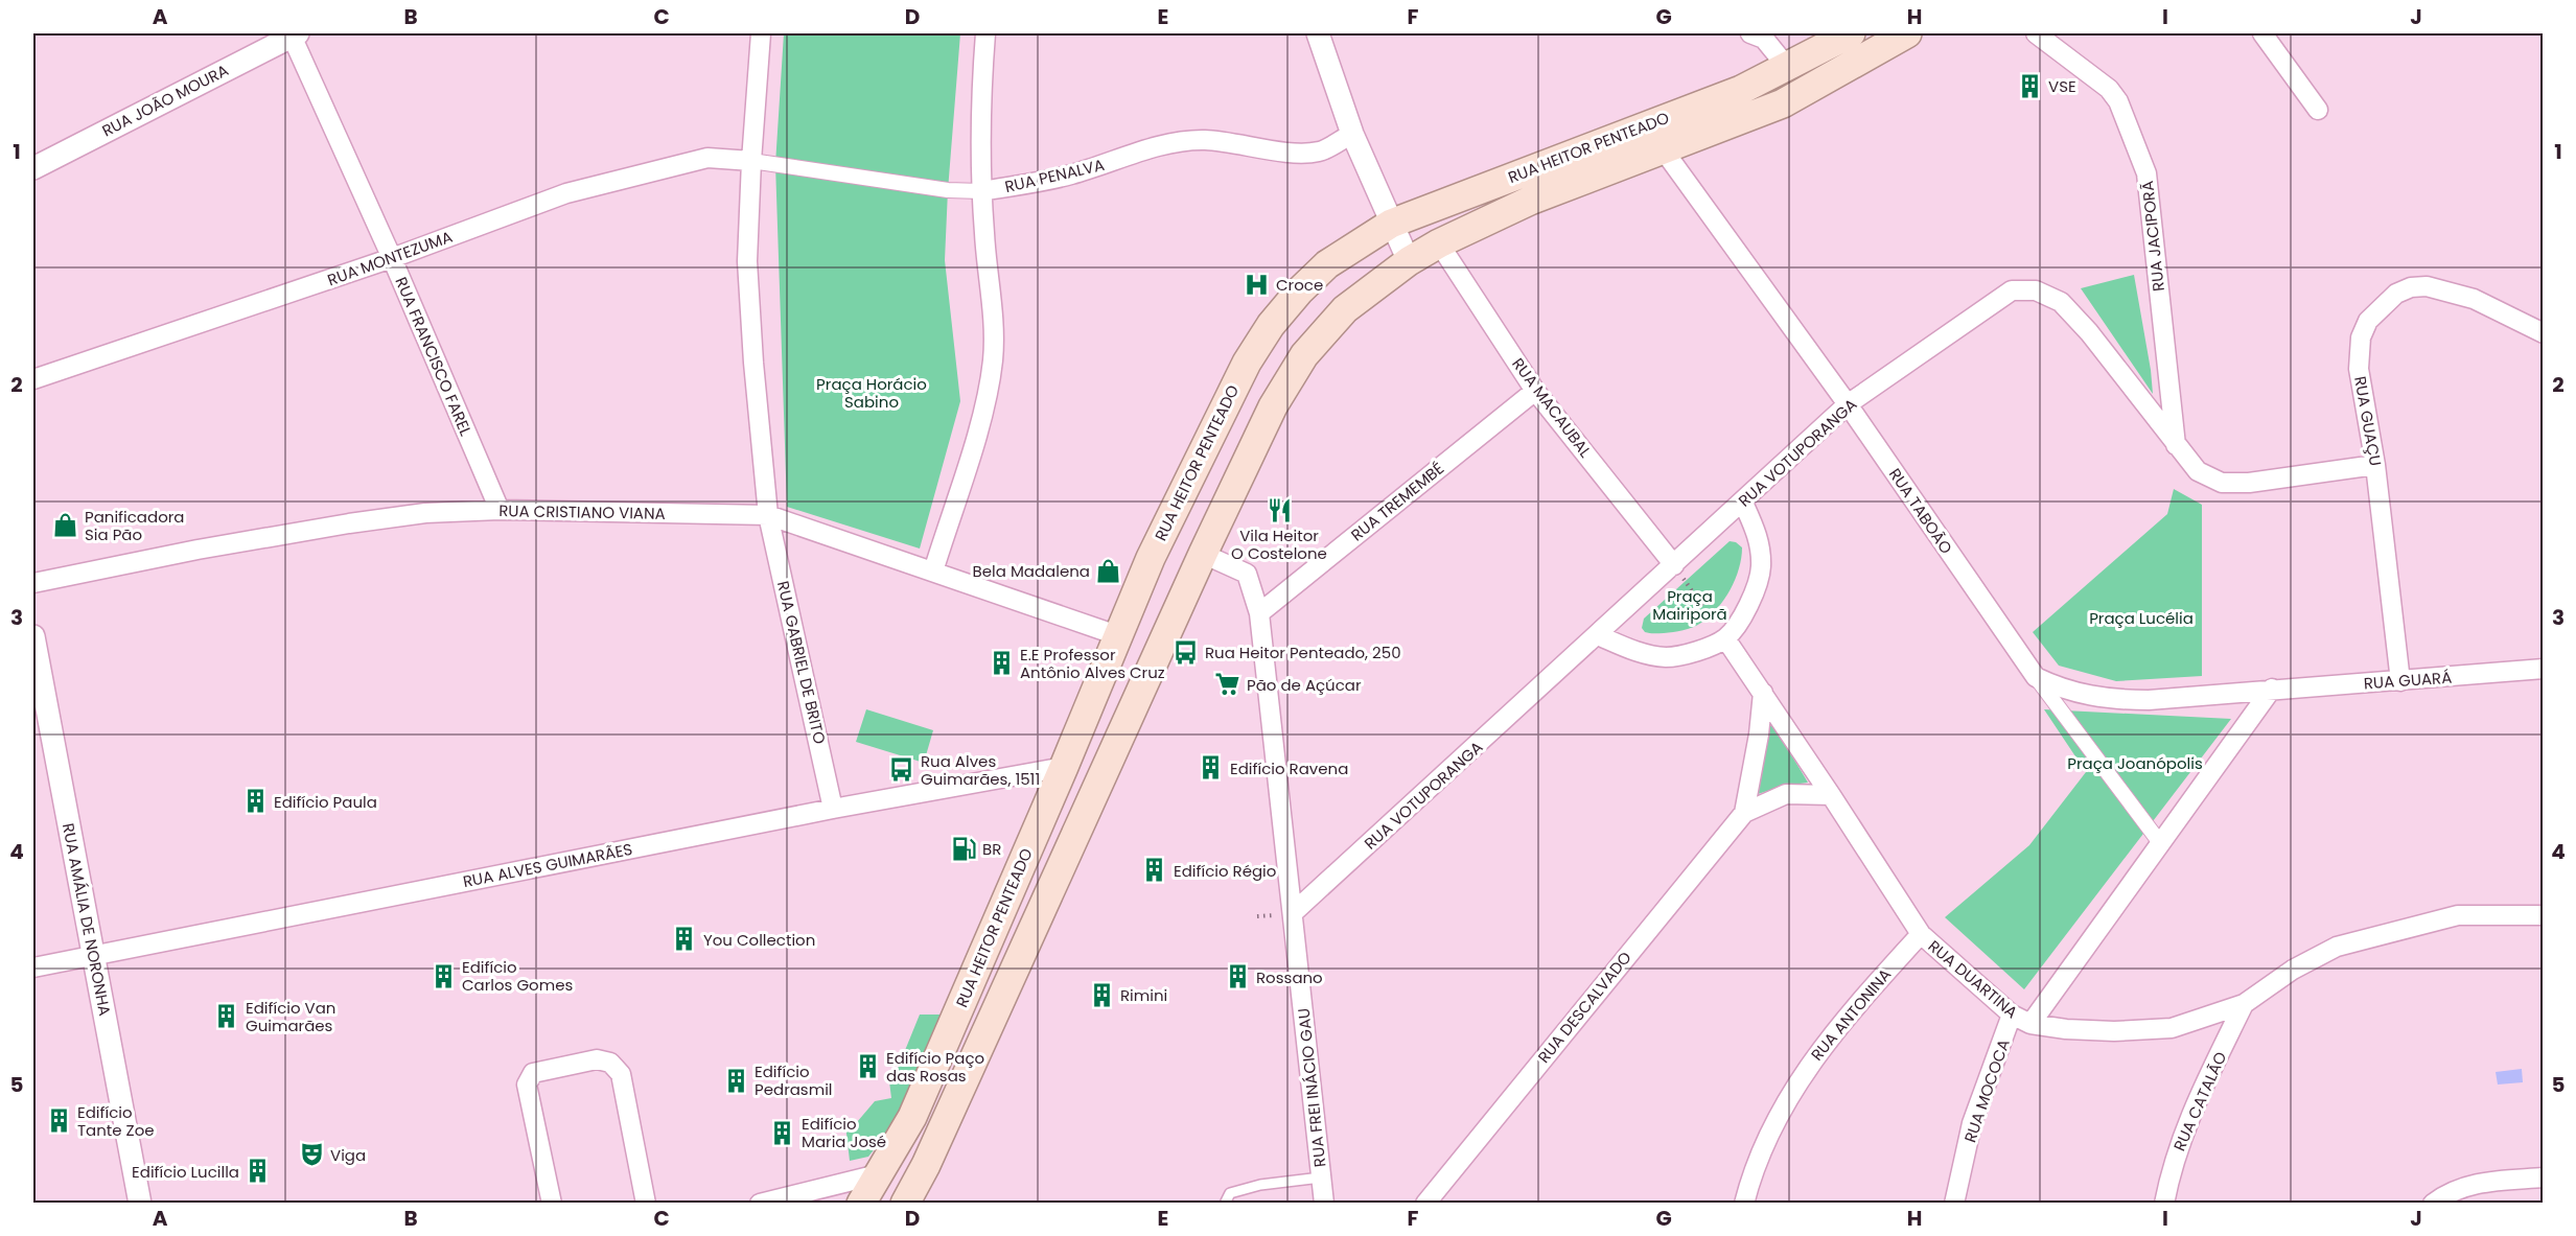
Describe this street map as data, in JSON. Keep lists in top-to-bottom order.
{
  "streets": {
    "main road": ["RUA HEITOR PENTEADO"],
    "street": [
      "RUA JOÃO MOURA",
      "RUA PENALVA",
      "RUA JACIPORÃ",
      "RUA MONTEZUMA",
      "RUA FRANCISCO FAREL",
      "RUA MACAUBAL",
      "RUA GUAÇU",
      "RUA VOTUPORANGA",
      "RUA TREMEMBÉ",
      "RUA TABOÃO",
      "RUA CRISTIANO VIANA",
      "RUA GABRIEL DE BRITO",
      "RUA GUARÁ",
      "RUA ALVES GUIMARÃES",
      "RUA AMÁLIA DE NORONHA",
      "RUA DUARTINA",
      "RUA DESCALVADO",
      "RUA ANTONINA",
      "RUA FREI INÁCIO GAU",
      "RUA MOCOCA",
      "RUA CATALÃO"
    ]
  },
  "crossings": [
    ["RUA JOÃO MOURA", "RUA FRANCISCO FAREL"],
    ["RUA HEITOR PENTEADO", "RUA MACAUBAL"],
    ["RUA HEITOR PENTEADO", "RUA TABOÃO"],
    ["RUA HEITOR PENTEADO", "RUA CRISTIANO VIANA"],
    ["RUA HEITOR PENTEADO", "RUA ALVES GUIMARÃES"],
    ["RUA HEITOR PENTEADO", "RUA FREI INÁCIO GAU"],
    ["RUA PENALVA", "RUA MONTEZUMA"],
    ["RUA JACIPORÃ", "RUA VOTUPORANGA"],
    ["RUA MONTEZUMA", "RUA FRANCISCO FAREL"],
    ["RUA FRANCISCO FAREL", "RUA CRISTIANO VIANA"],
    ["RUA MACAUBAL", "RUA VOTUPORANGA"],
    ["RUA MACAUBAL", "RUA TREMEMBÉ"],
    ["RUA GUAÇU", "RUA VOTUPORANGA"],
    ["RUA GUAÇU", "RUA GUARÁ"],
    ["RUA VOTUPORANGA", "RUA TABOÃO"],
    ["RUA VOTUPORANGA", "RUA FREI INÁCIO GAU"],
    ["RUA TREMEMBÉ", "RUA FREI INÁCIO GAU"],
    ["RUA CRISTIANO VIANA", "RUA GABRIEL DE BRITO"],
    ["RUA GABRIEL DE BRITO", "RUA ALVES GUIMARÃES"],
    ["RUA ALVES GUIMARÃES", "RUA AMÁLIA DE NORONHA"],
    ["RUA DUARTINA", "RUA DESCALVADO"],
    ["RUA DUARTINA", "RUA ANTONINA"],
    ["RUA DUARTINA", "RUA MOCOCA"],
    ["RUA DUARTINA", "RUA CATALÃO"]
  ],
  "parks": [
    "Praça Horácio Sabino",
    "Praça Mairiporã",
    "Praça Lucélia",
    "Praça Joanópolis"
  ],
  "places": {
    "building": [
      "VSE",
      "E.E Professor Antônio Alves Cruz",
      "Edifício Ravena",
      "Edifício Paula",
      "Edifício Régio",
      "You Collection",
      "Edifício Carlos Gomes",
      "Rossano",
      "Rimini",
      "Edifício Van Guimarães",
      "Edifício Paço das Rosas",
      "Edifício Pedrasmil",
      "Edifício Tante Zoe",
      "Edifício Maria José",
      "Edifício Lucilla"
    ],
    "hospital": ["Croce"],
    "restaurant": ["Vila Heitor O Costelone"],
    "shop": ["Panificadora Sia Pão", "Bela Madalena"],
    "bus stop": ["Rua Heitor Penteado, 250", "Rua Alves Guimarães, 1511"],
    "supermarket": ["Pão de Açúcar"],
    "fuel station": ["BR"],
    "theatre": ["Viga"]
  },
  "grid": {
    "columns": [
      "A",
      "B",
      "C",
      "D",
      "E",
      "F",
      "G",
      "H",
      "I",
      "J"
    ],
    "rows": [
      "1",
      "2",
      "3",
      "4",
      "5"
    ]
  }
}
